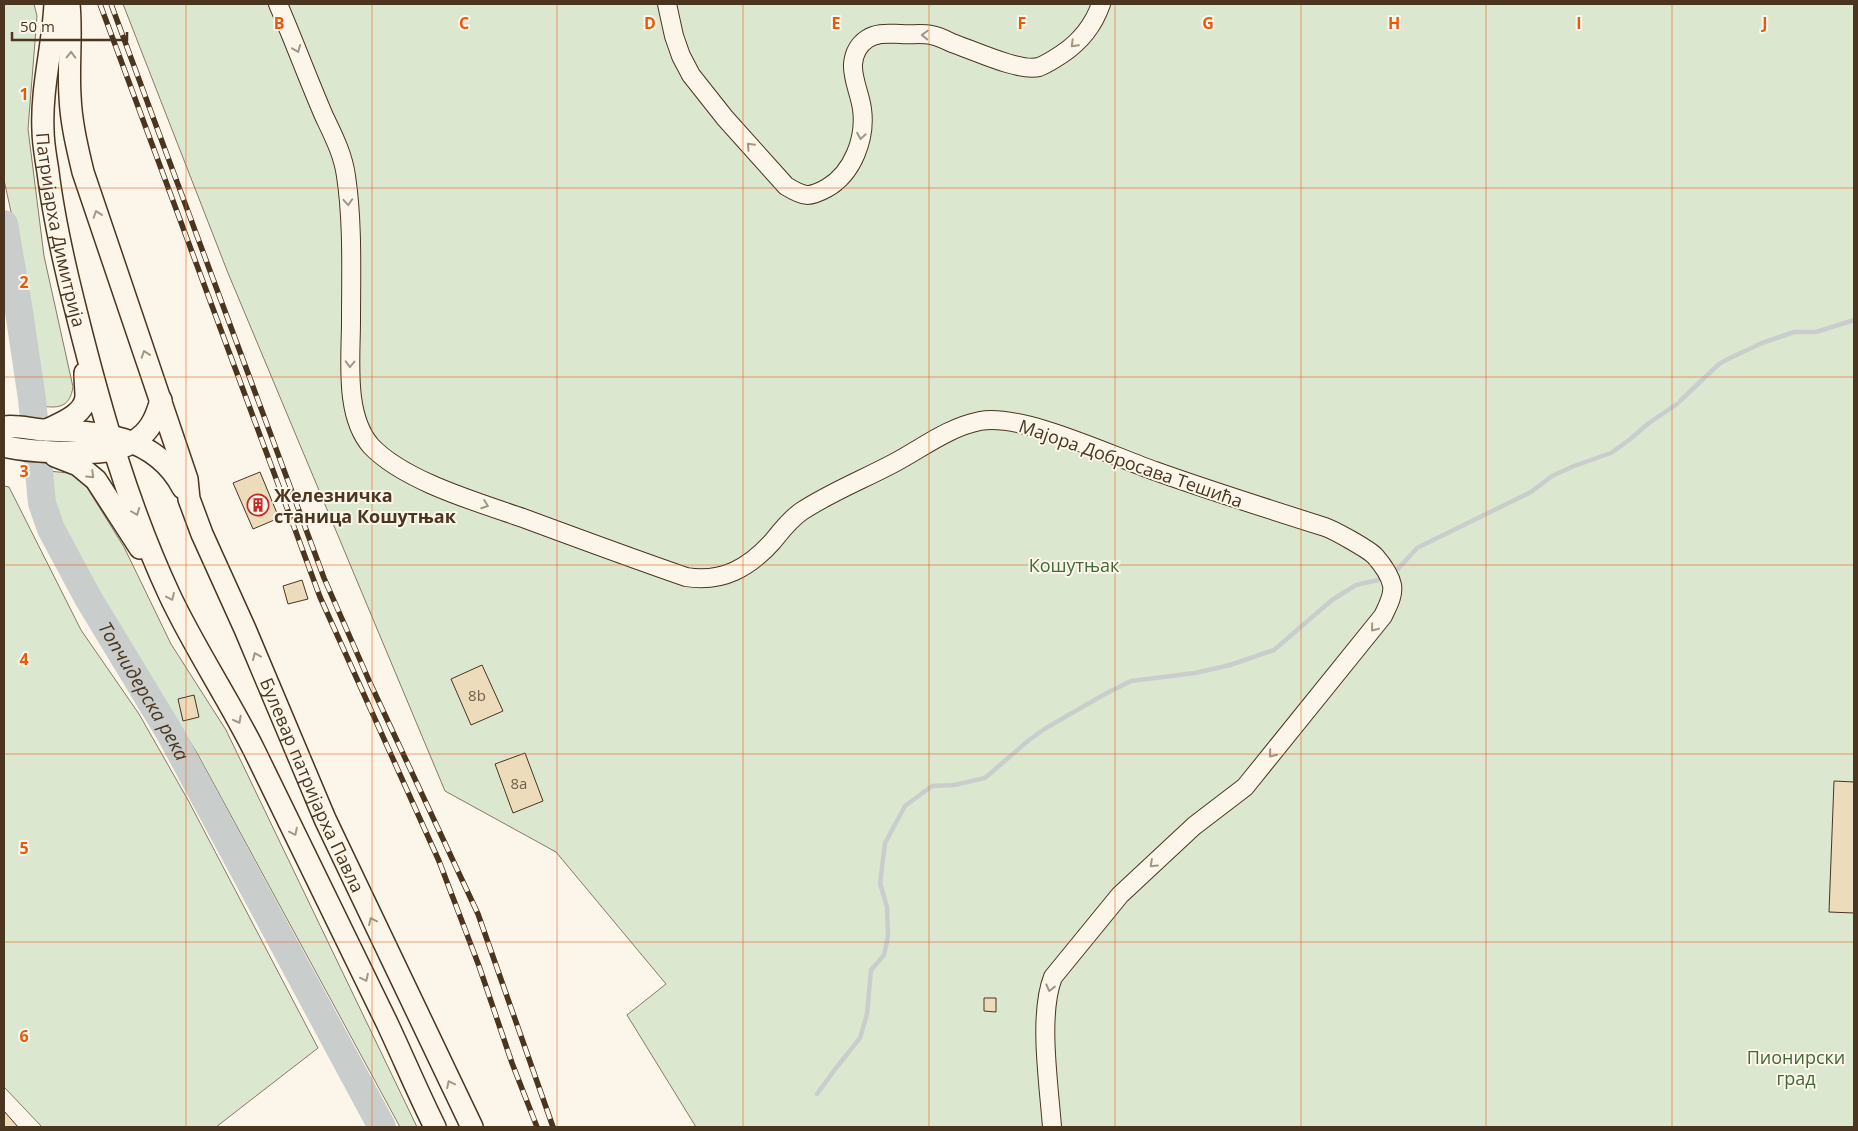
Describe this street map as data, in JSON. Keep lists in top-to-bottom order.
{
  "streets": {
    "main road": ["Патријарха Димитрија", "Булевар патријарха Павла"],
    "street": ["Мајора Добросава Тешића"]
  },
  "crossings": [
    ["Патријарха Димитрија", "Булевар патријарха Павла"]
  ],
  "water": ["Топчидерска река"],
  "parks": ["Кошутњак", "Пионирски град"],
  "places": {
    "building": ["Железничка станица Кошутњак"]
  },
  "house_numbers": ["8b", "8a"],
  "scale_bar": "50 m",
  "grid": {
    "columns": [
      "B",
      "C",
      "D",
      "E",
      "F",
      "G",
      "H",
      "I",
      "J"
    ],
    "rows": [
      "1",
      "2",
      "3",
      "4",
      "5",
      "6"
    ]
  }
}
